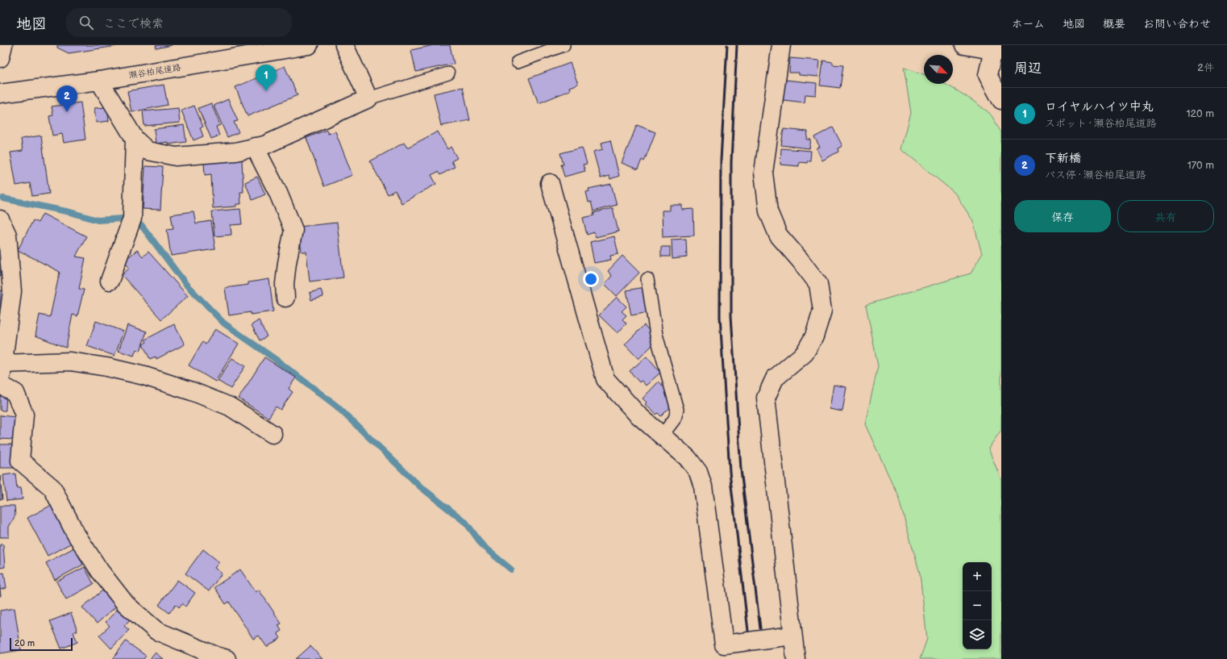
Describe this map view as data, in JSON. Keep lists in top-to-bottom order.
{
  "streets": {
    "street": ["瀬谷柏尾道路"]
  },
  "scale_bar": "20 m",
  "north": "bottom right",
  "page": {
    "header": "地図",
    "search": "ここで検索",
    "nav": [
      "ホーム",
      "地図",
      "概要",
      "お問い合わせ"
    ],
    "heading": ["周辺", "2件"],
    "pins": ["1", "2"],
    "list": [
      {
        "mark": "1",
        "name": "ロイヤルハイツ中丸",
        "note": "スポット · 瀬谷柏尾道路",
        "value": "120 m"
      },
      {
        "mark": "2",
        "name": "下新橋",
        "note": "バス停 · 瀬谷柏尾道路",
        "value": "170 m"
      }
    ],
    "buttons": ["保存", "共有"],
    "map_buttons": ["+", "−"],
    "scale": "20 m"
  }
}
